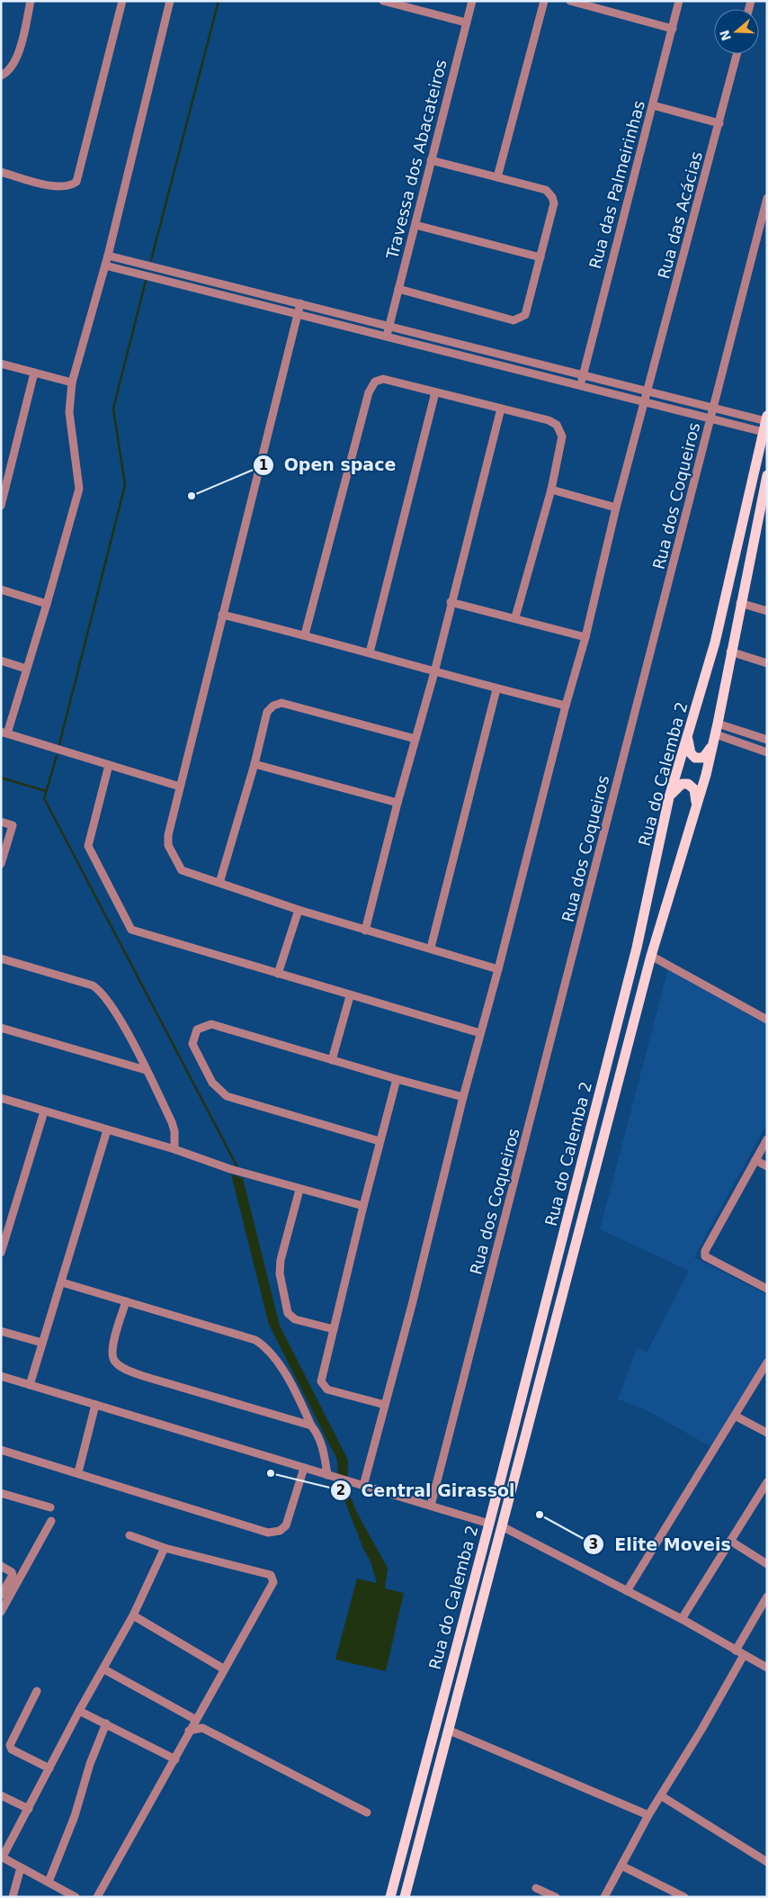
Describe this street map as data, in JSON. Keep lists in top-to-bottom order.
{
  "streets": {
    "main road": ["Rua do Calemba 2"],
    "street": [
      "Travessa dos Abacateiros",
      "Rua das Palmeirinhas",
      "Rua das Acácias",
      "Rua dos Coqueiros"
    ]
  },
  "places": ["Open space", "Central Girassol", "Elite Moveis"],
  "north": "left"
}
